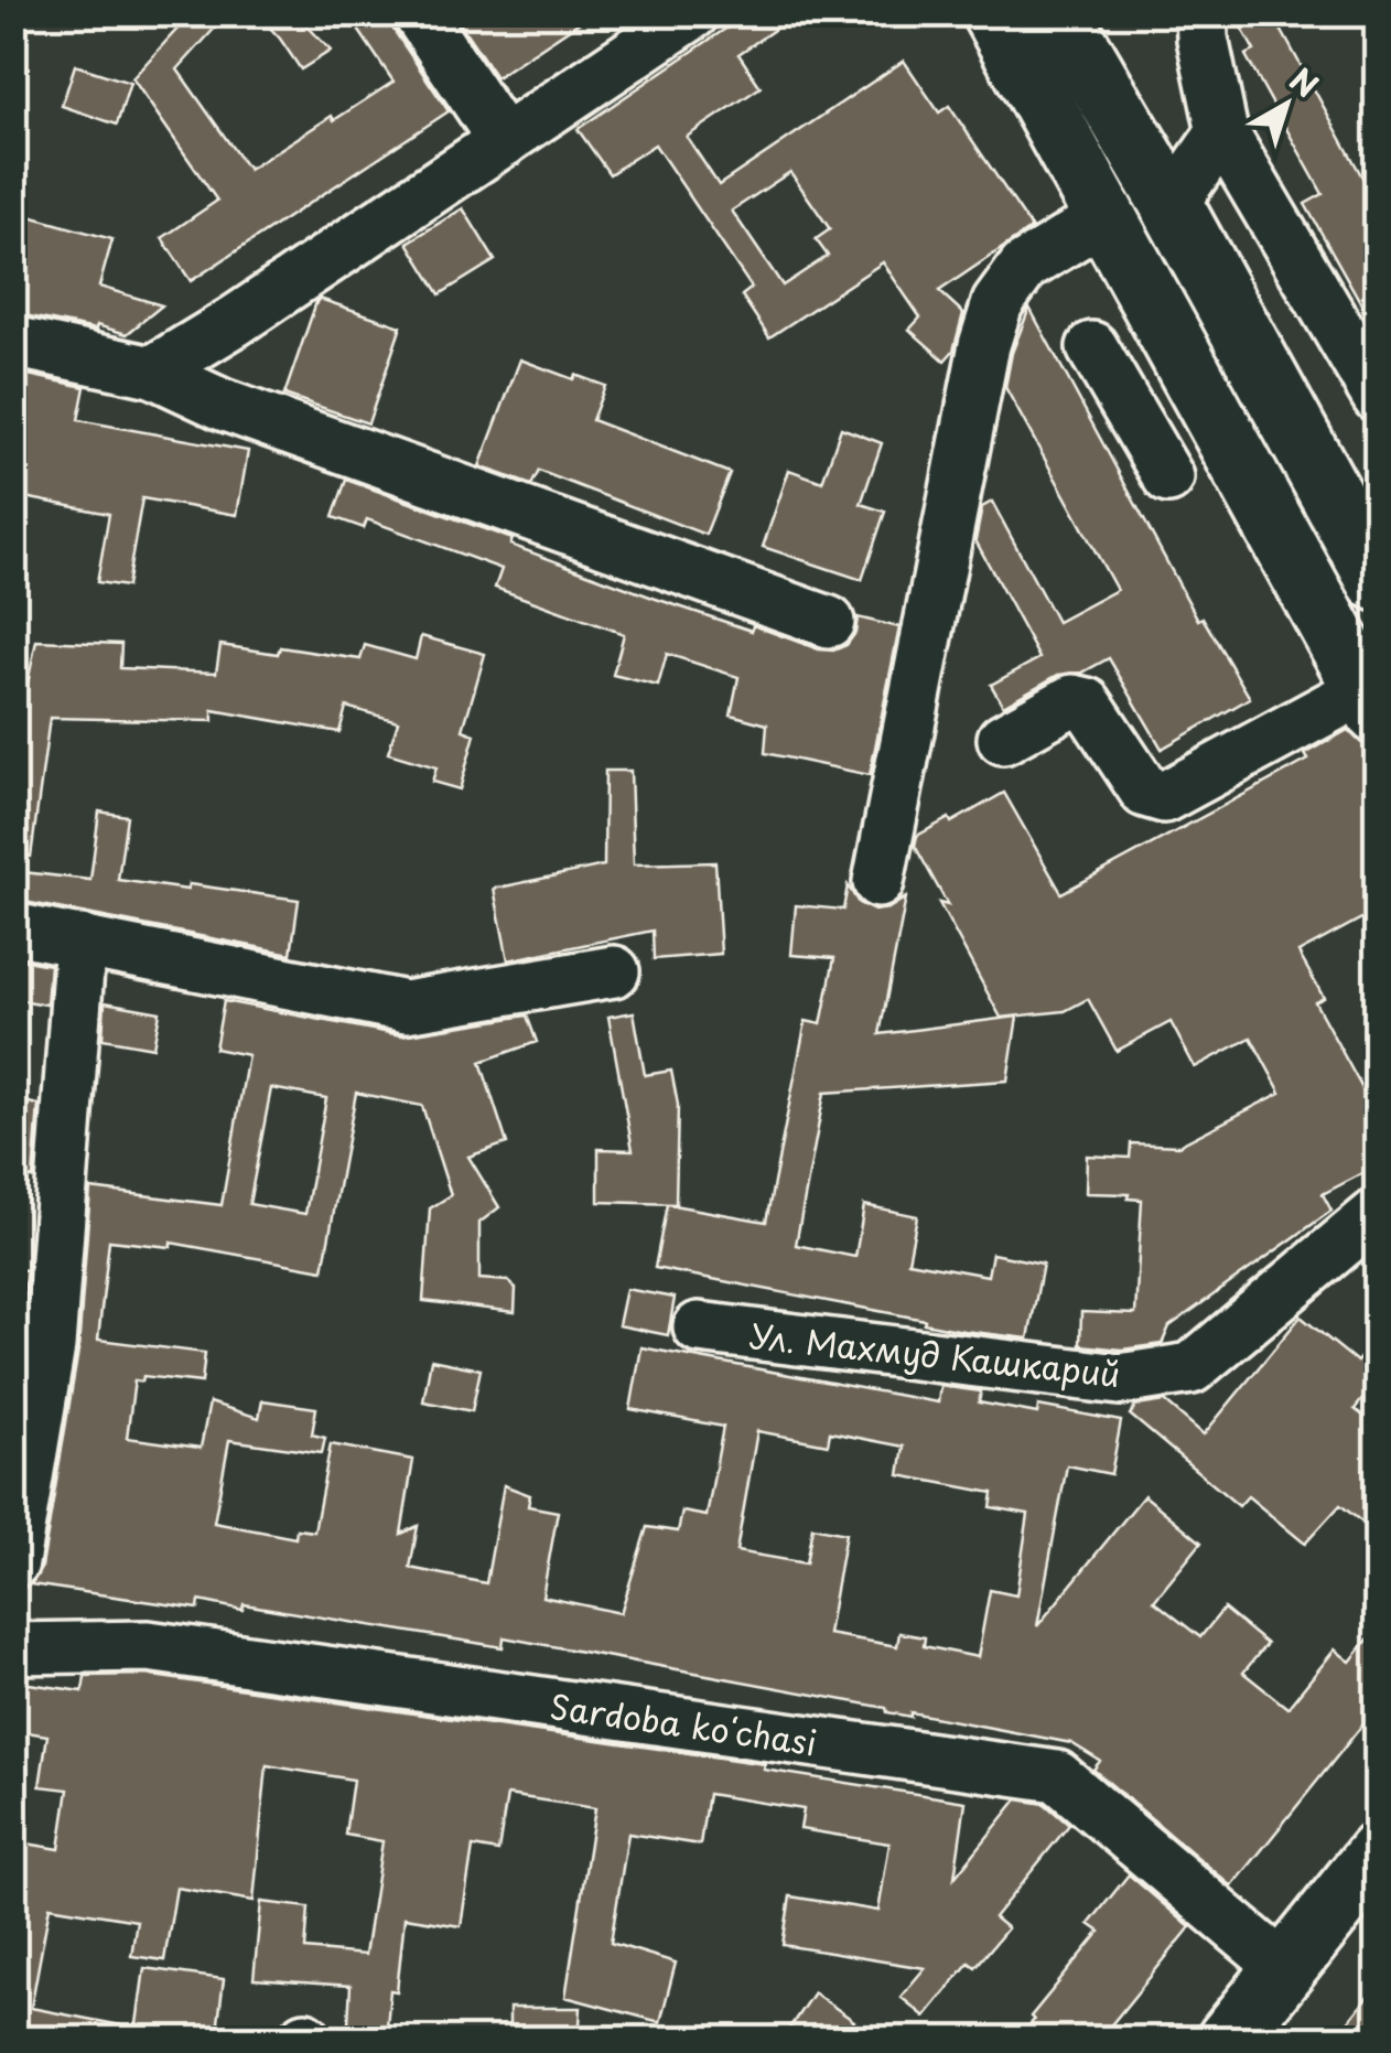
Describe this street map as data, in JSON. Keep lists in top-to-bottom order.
{
  "streets": {
    "street": ["Ул. Махмуд Кашкарий", "Sardoba koʻchasi"]
  },
  "north": "top right"
}
